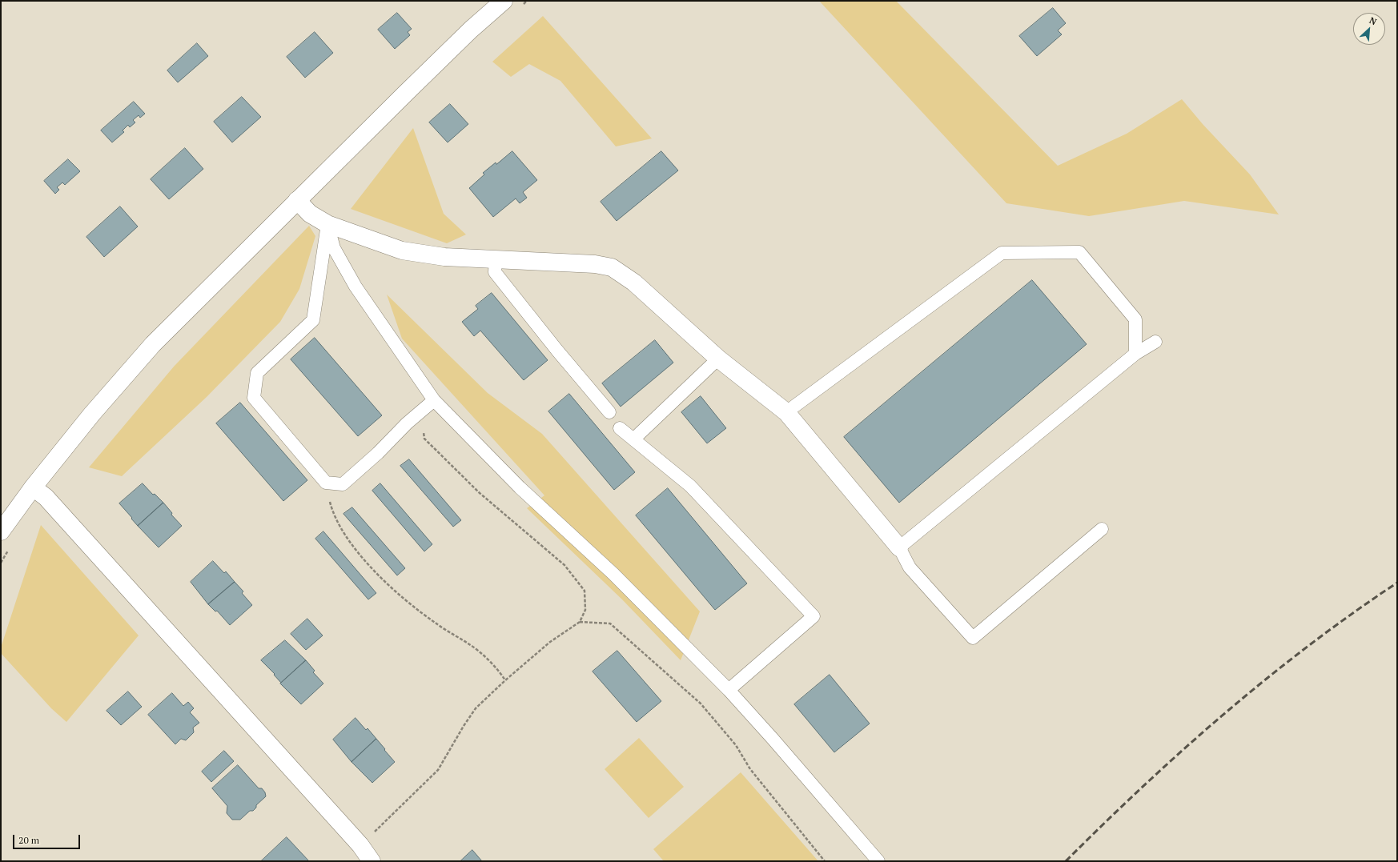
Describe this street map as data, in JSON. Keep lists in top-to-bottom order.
{
  "scale_bar": "20 m",
  "north": "top right"
}
